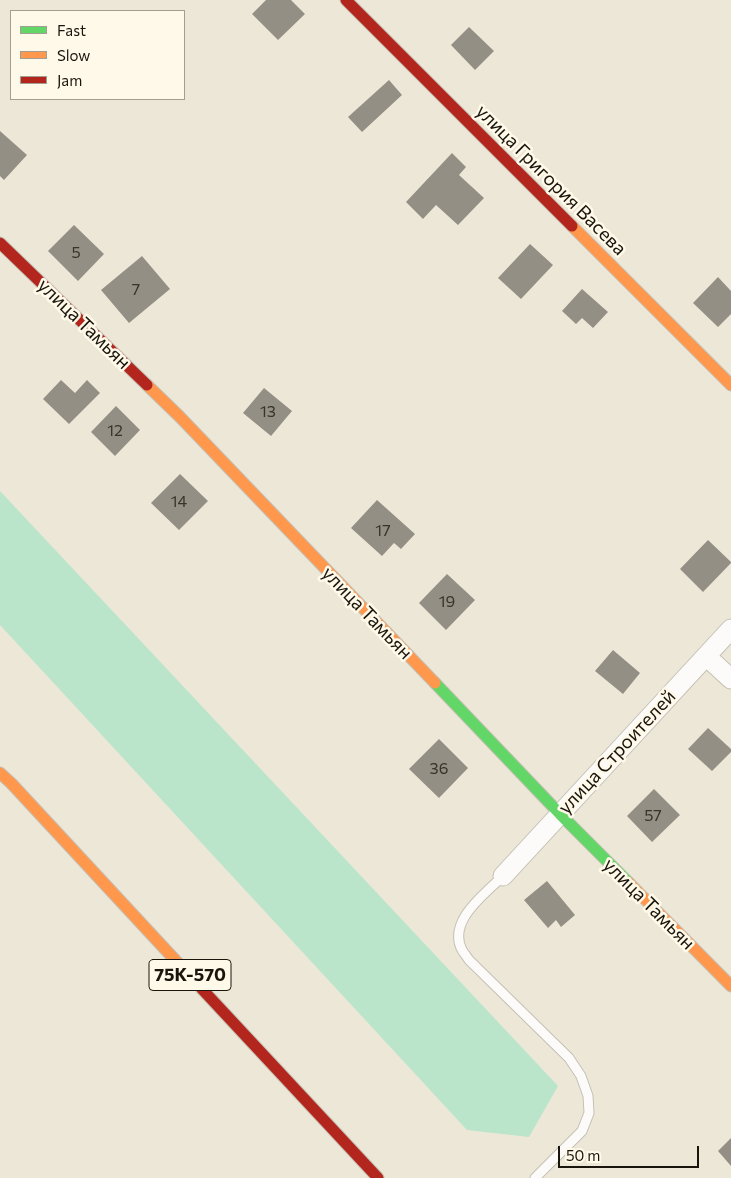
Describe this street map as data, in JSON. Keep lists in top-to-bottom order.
{
  "streets": {
    "street": [
      "улица Григория Васева",
      "улица Тамьян",
      "улица Строителей",
      "75К-570"
    ]
  },
  "crossings": [
    ["улица Тамьян", "улица Строителей"]
  ],
  "house_numbers": [
    "5",
    "7",
    "13",
    "12",
    "14",
    "17",
    "19",
    "36",
    "57"
  ],
  "legend": ["Fast", "Slow", "Jam"],
  "scale_bar": "50 m"
}
